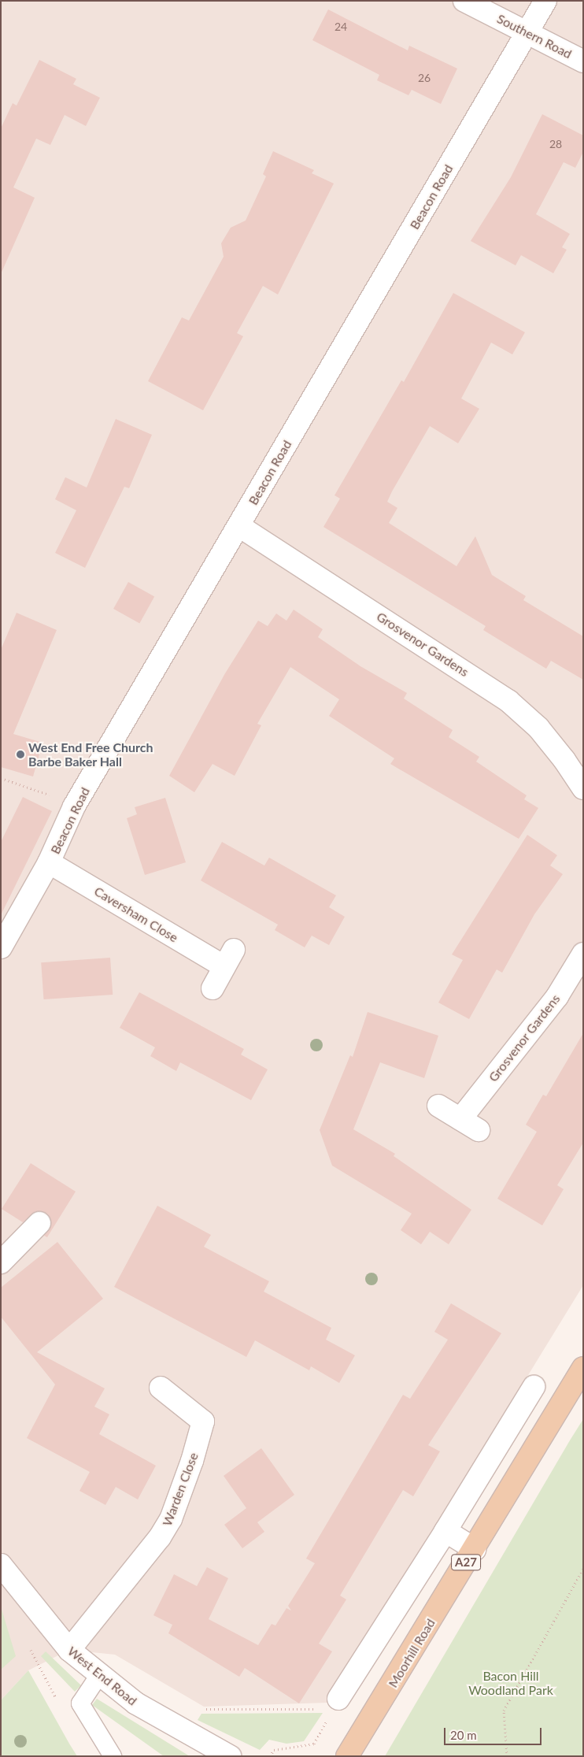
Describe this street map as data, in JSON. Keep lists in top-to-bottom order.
{
  "streets": {
    "main road": ["A27", "Moorhill Road"],
    "street": [
      "Southern Road",
      "Beacon Road",
      "Grosvenor Gardens",
      "Caversham Close",
      "Warden Close",
      "West End Road"
    ]
  },
  "crossings": [
    ["Southern Road", "Beacon Road"],
    ["Beacon Road", "Grosvenor Gardens"],
    ["Beacon Road", "Caversham Close"],
    ["Warden Close", "West End Road"]
  ],
  "parks": ["Bacon Hill Woodland Park"],
  "places": ["West End Free Church Barbe Baker Hall"],
  "house_numbers": ["24", "26", "28"],
  "scale_bar": "20 m"
}
